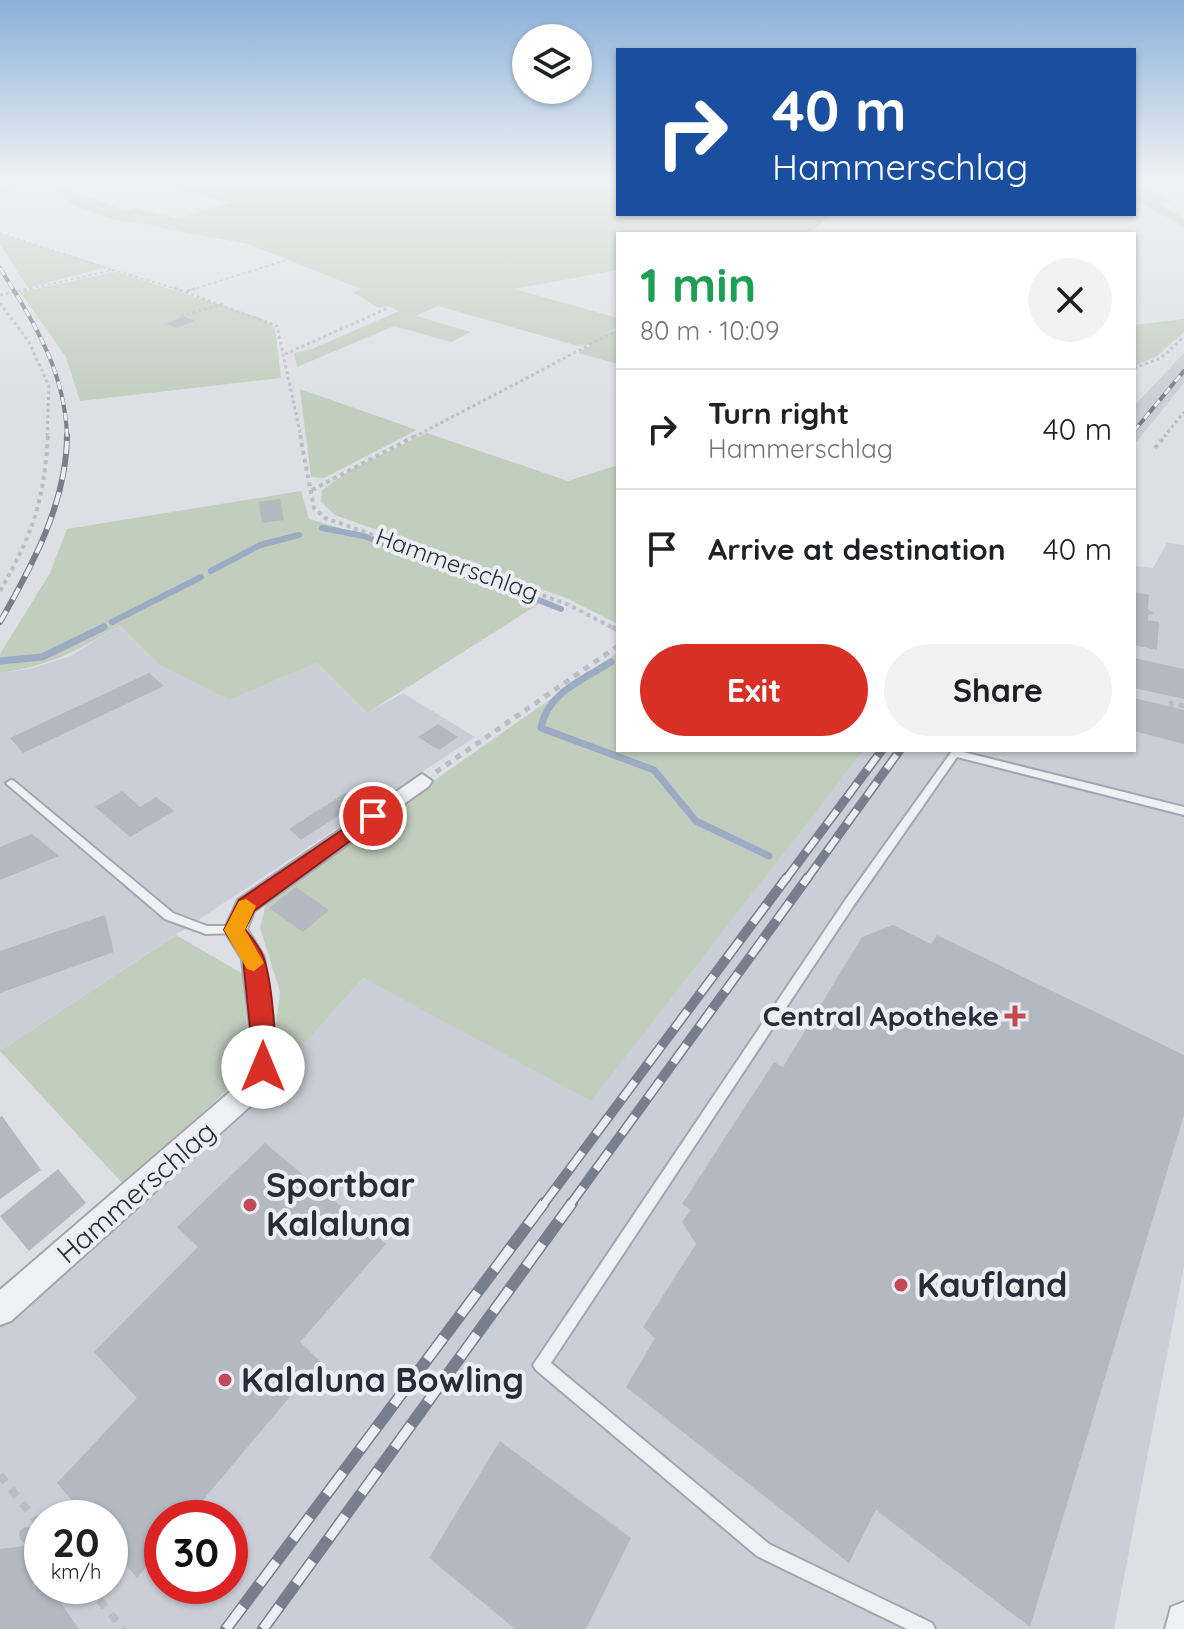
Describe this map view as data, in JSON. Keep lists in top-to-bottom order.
{
  "streets": {
    "street": ["Hammerschlag"]
  },
  "places": {
    "health": ["Central Apotheke"],
    "other": ["Sportbar Kalaluna", "Kaufland", "Kalaluna Bowling"]
  },
  "page": {
    "turn": ["40 m", "Hammerschlag"],
    "heading": ["1 min", "80 m · 10:09"],
    "list": [
      {
        "name": "Turn right",
        "note": "Hammerschlag",
        "value": "40 m"
      },
      {
        "name": "Arrive at destination",
        "value": "40 m"
      }
    ],
    "buttons": ["Exit", "Share"],
    "speed": "20 km/h",
    "limit": "30"
  }
}
